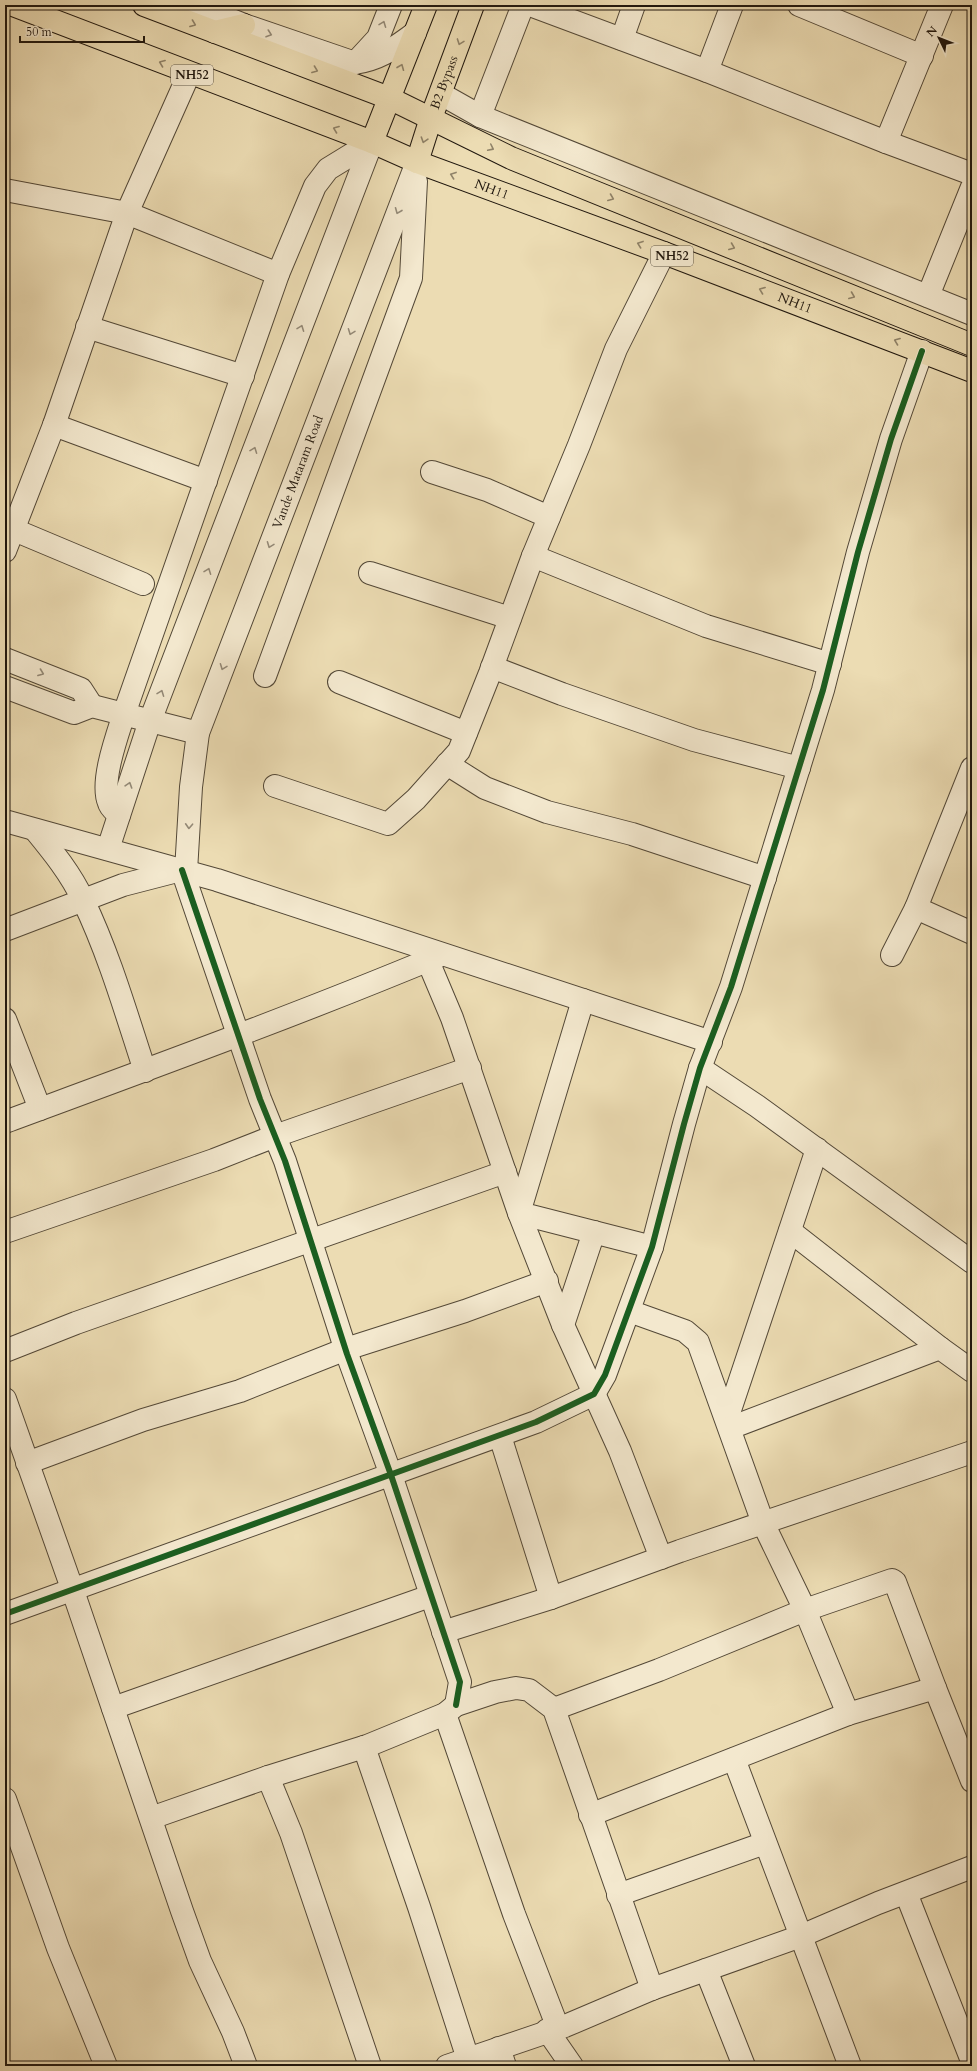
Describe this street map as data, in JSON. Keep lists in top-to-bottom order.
{
  "streets": {
    "main road": ["NH52", "B2 Bypass", "NH11"],
    "street": ["Vande Mataram Road"]
  },
  "crossings": [
    ["NH52", "B2 Bypass"],
    ["B2 Bypass", "NH11"],
    ["B2 Bypass", "Vande Mataram Road"],
    ["NH11", "Vande Mataram Road"]
  ],
  "scale_bar": "50 m",
  "north": "top left"
}
